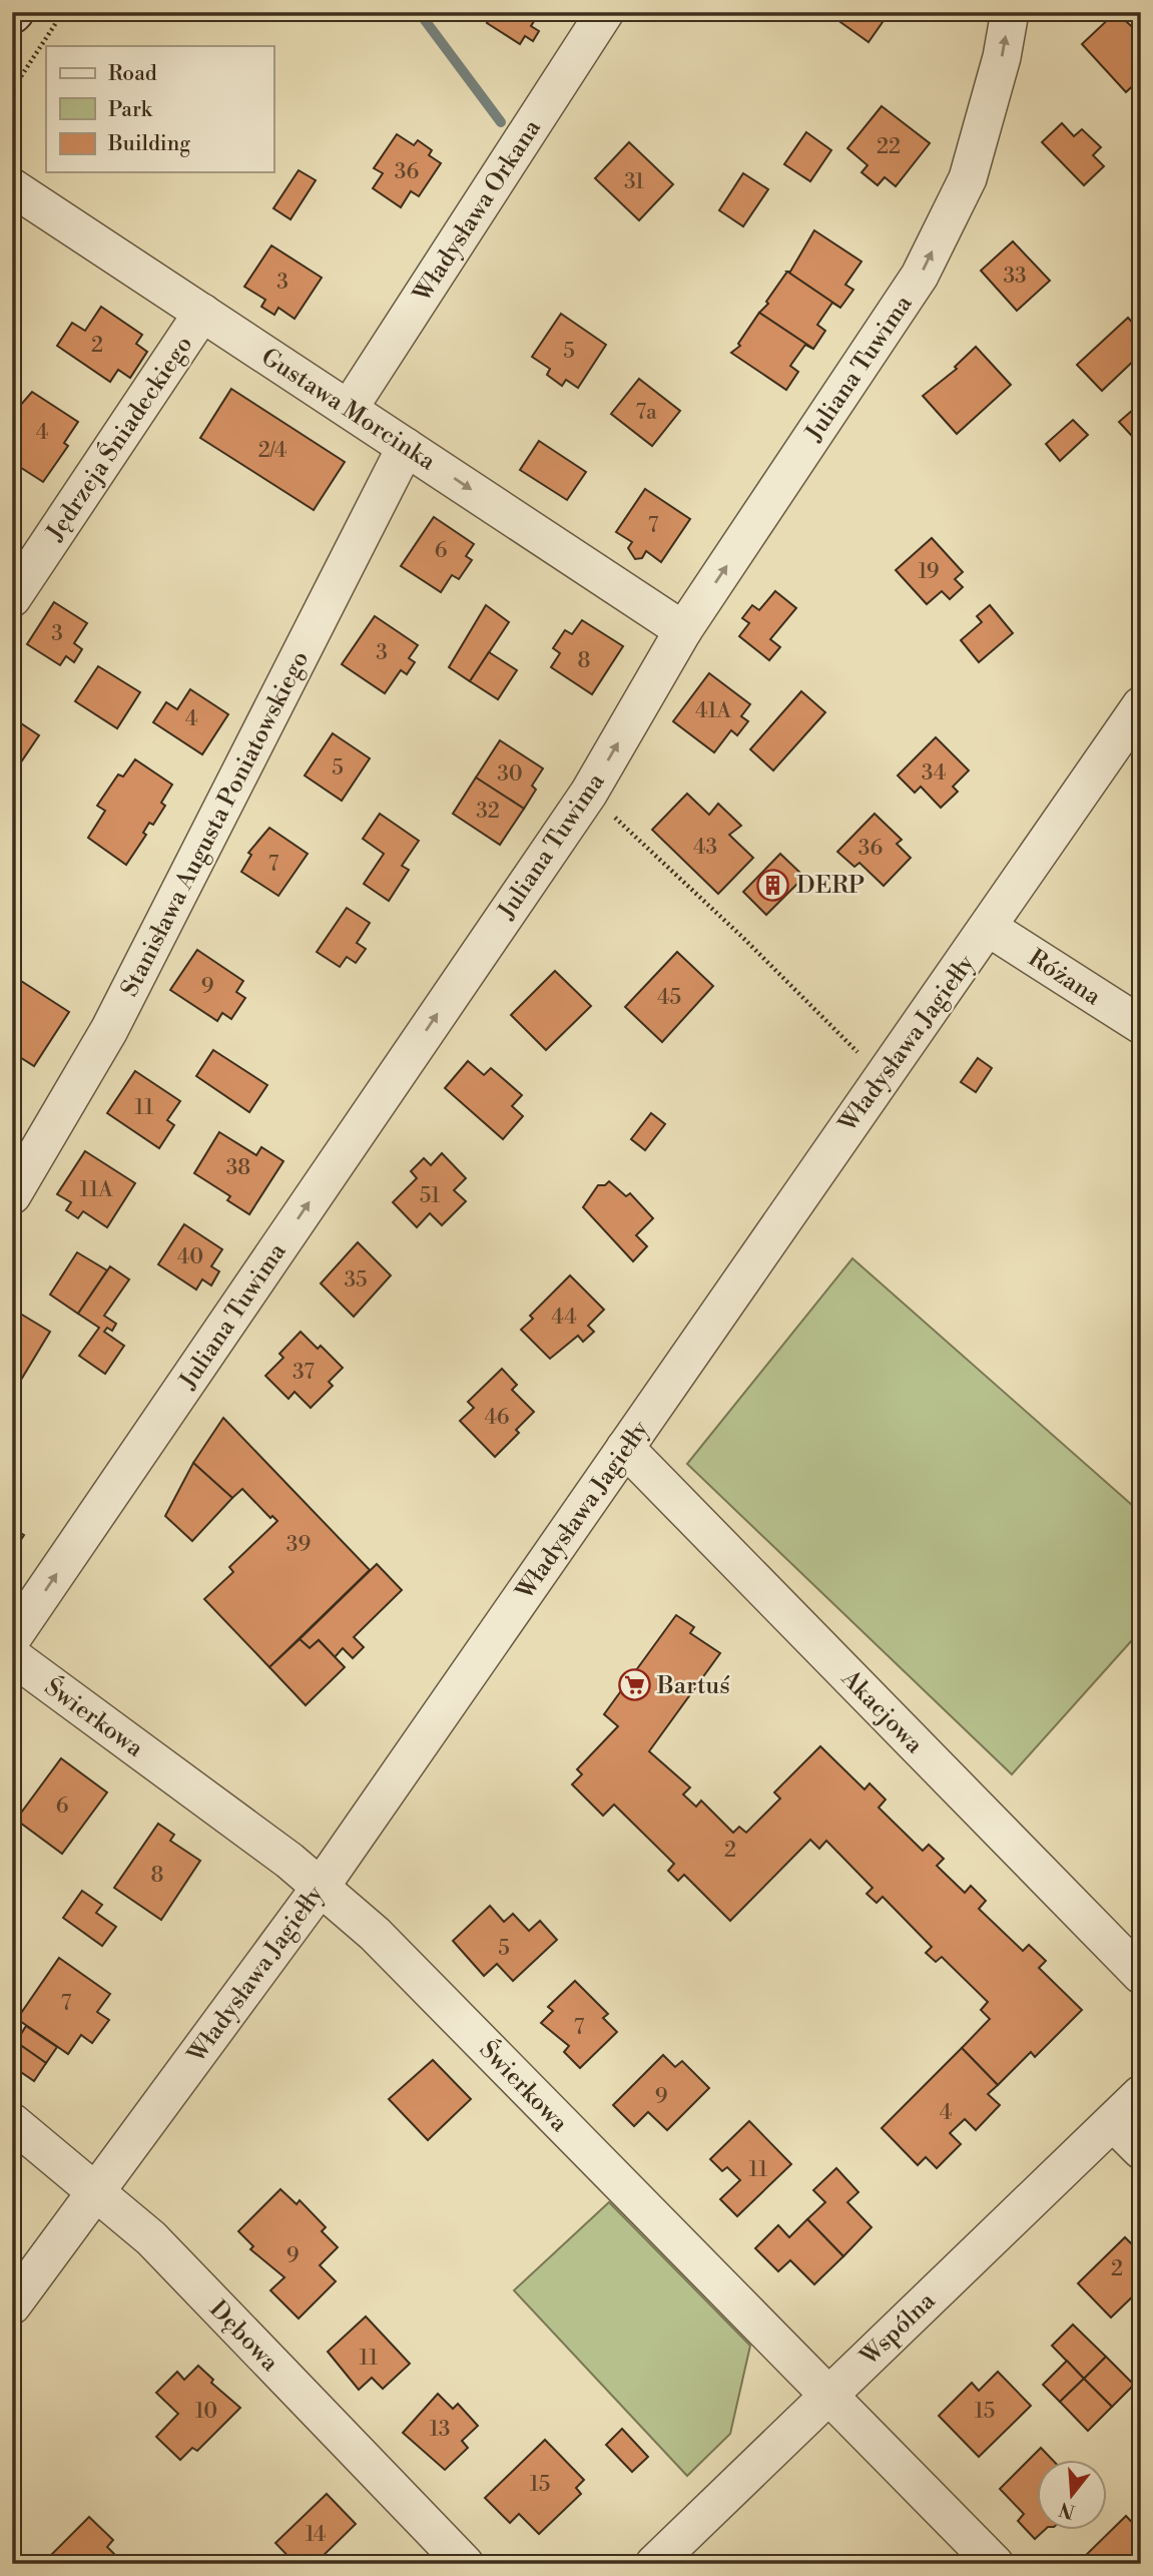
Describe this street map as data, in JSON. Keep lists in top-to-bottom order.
{
  "streets": {
    "street": [
      "Władysława Orkana",
      "Juliana Tuwima",
      "Gustawa Morcinka",
      "Jędrzeja Śniadeckiego",
      "Stanisława Augusta Poniatowskiego",
      "Różana",
      "Władysława Jagiełły",
      "Akacjowa",
      "Świerkowa",
      "Wspólna",
      "Dębowa"
    ]
  },
  "crossings": [
    ["Władysława Orkana", "Gustawa Morcinka"],
    ["Juliana Tuwima", "Gustawa Morcinka"],
    ["Gustawa Morcinka", "Jędrzeja Śniadeckiego"],
    ["Gustawa Morcinka", "Stanisława Augusta Poniatowskiego"],
    ["Różana", "Władysława Jagiełły"],
    ["Władysława Jagiełły", "Akacjowa"],
    ["Władysława Jagiełły", "Świerkowa"],
    ["Władysława Jagiełły", "Dębowa"],
    ["Świerkowa", "Wspólna"]
  ],
  "one_way": ["Juliana Tuwima", "Gustawa Morcinka"],
  "places": {
    "building": ["DERP"],
    "supermarket": ["Bartuś"]
  },
  "house_numbers": [
    "22",
    "36",
    "31",
    "33",
    "3",
    "2",
    "5",
    "7a",
    "4",
    "2/4",
    "7",
    "6",
    "19",
    "3",
    "3",
    "8",
    "41A",
    "4",
    "5",
    "34",
    "30",
    "32",
    "43",
    "36",
    "7",
    "9",
    "45",
    "11",
    "38",
    "11A",
    "51",
    "40",
    "35",
    "44",
    "37",
    "46",
    "39",
    "6",
    "2",
    "8",
    "5",
    "7",
    "7",
    "9",
    "4",
    "11",
    "9",
    "2",
    "11",
    "10",
    "15",
    "13",
    "15",
    "14"
  ],
  "legend": ["Road", "Park", "Building"],
  "north": "bottom"
}
